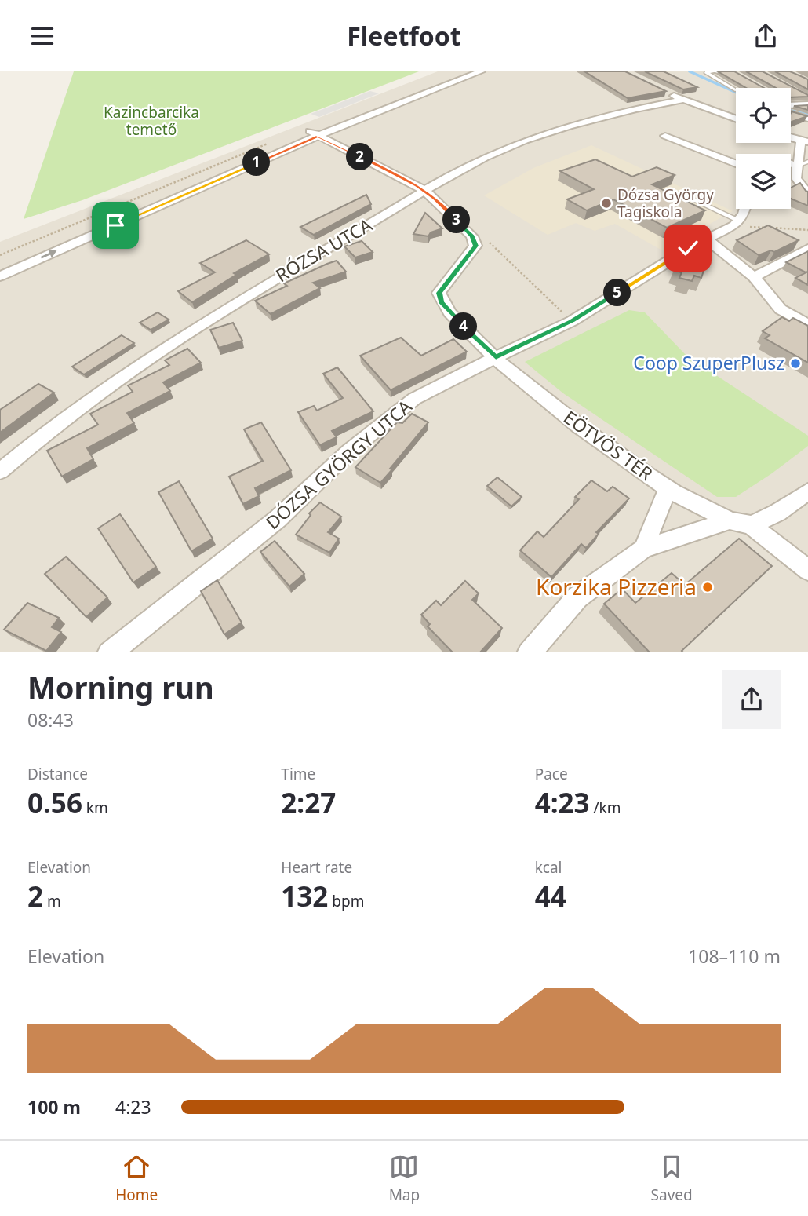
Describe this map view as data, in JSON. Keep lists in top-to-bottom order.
{
  "streets": {
    "street": ["RÓZSA UTCA", "EÖTVÖS TÉR", "DÓZSA GYÖRGY UTCA"]
  },
  "crossings": [
    ["RÓZSA UTCA", "EÖTVÖS TÉR"],
    ["EÖTVÖS TÉR", "DÓZSA GYÖRGY UTCA"]
  ],
  "parks": ["Kazincbarcika temető"],
  "places": ["Dózsa György Tagiskola", "Coop SzuperPlusz", "Korzika Pizzeria"],
  "page": {
    "header": "Fleetfoot",
    "pins": [
      "2",
      "1",
      "3",
      "5",
      "4"
    ],
    "heading": ["Morning run", "08:43"],
    "stats": [
      ["Distance", "0.56 km"],
      ["Time", "2:27"],
      ["Pace", "4:23 /km"],
      ["Elevation", "2 m"],
      ["Heart rate", "132 bpm"],
      ["kcal", "44"]
    ],
    "chart": ["Elevation", "108–110 m"],
    "list": [
      {
        "name": "100 m",
        "note": "4:23"
      }
    ],
    "tabs": ["Home", "Map", "Saved"]
  }
}
